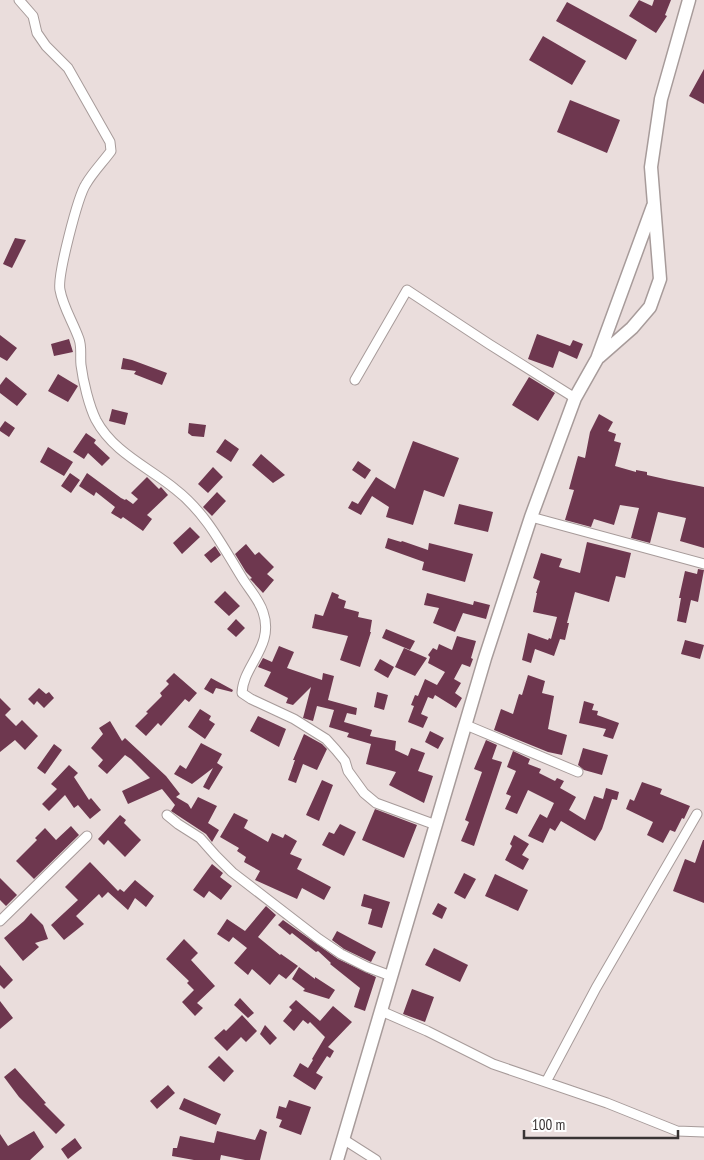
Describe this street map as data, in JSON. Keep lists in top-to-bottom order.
{
  "scale_bar": "100 m"
}
